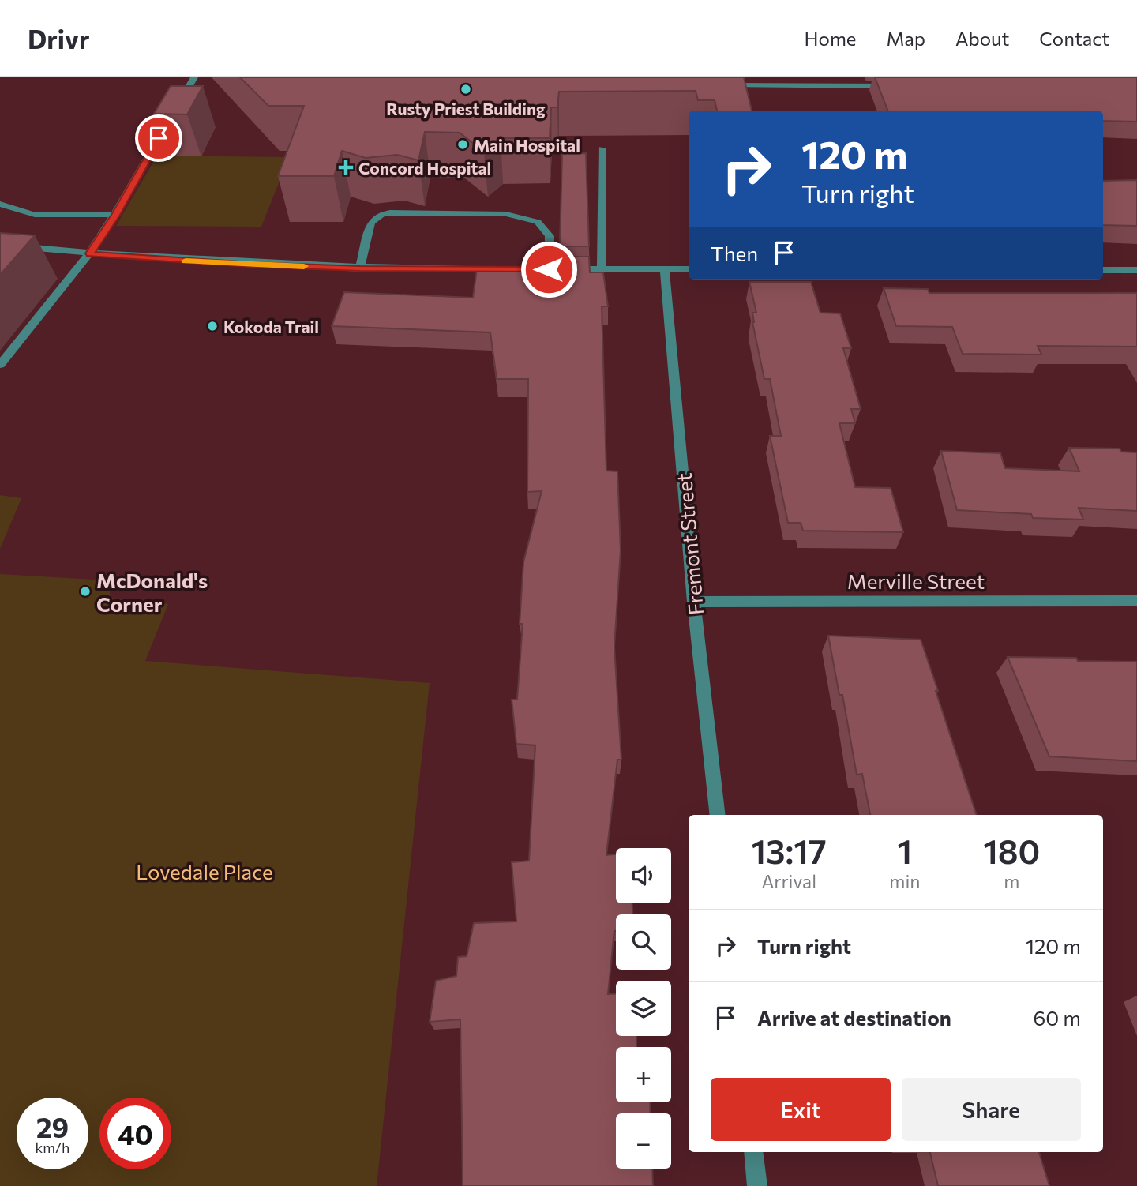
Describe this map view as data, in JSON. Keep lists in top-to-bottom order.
{
  "streets": {
    "street": ["Fremont Street", "Merville Street"]
  },
  "crossings": [
    ["Fremont Street", "Merville Street"]
  ],
  "parks": ["Lovedale Place"],
  "places": {
    "other": [
      "Rusty Priest Building",
      "Main Hospital",
      "Kokoda Trail",
      "McDonald's Corner"
    ],
    "health": ["Concord Hospital"]
  },
  "page": {
    "header": "Drivr",
    "nav": [
      "Home",
      "Map",
      "About",
      "Contact"
    ],
    "turn": ["120 m", "Turn right"],
    "then": "Then",
    "eta": [
      "13:17",
      "Arrival",
      "1",
      "min",
      "180",
      "m"
    ],
    "map_buttons": ["+", "−"],
    "list": [
      {
        "name": "Turn right",
        "value": "120 m"
      },
      {
        "name": "Arrive at destination",
        "value": "60 m"
      }
    ],
    "buttons": ["Exit", "Share"],
    "speed": "29 km/h",
    "limit": "40"
  }
}
